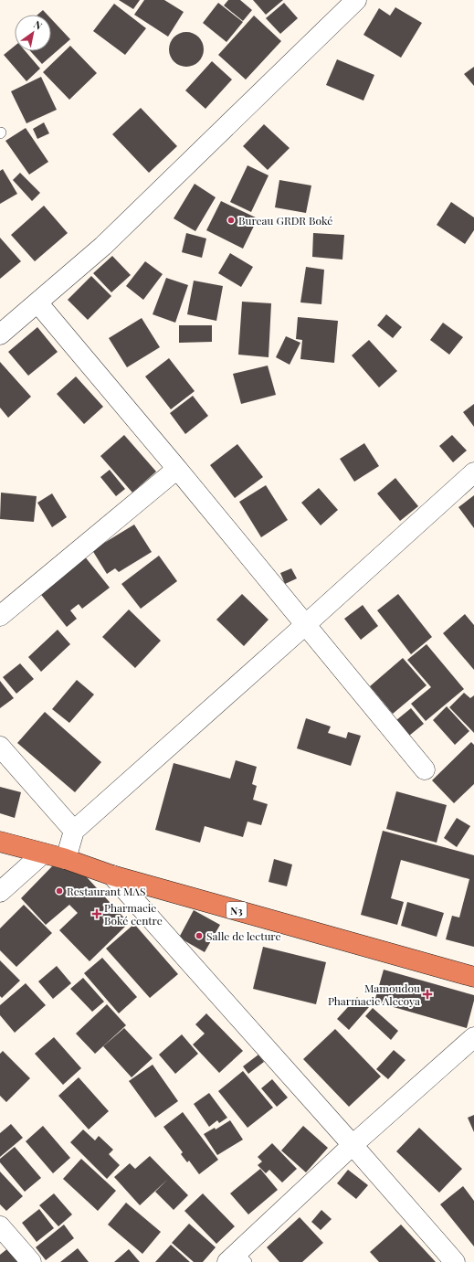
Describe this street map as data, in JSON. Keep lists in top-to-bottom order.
{
  "streets": {
    "highway": ["N3"]
  },
  "places": {
    "other": ["Bureau GRDR Boké", "Restaurant MAS", "Salle de lecture"],
    "health": ["Pharmacie Boké centre", "Mamoudou Pharmacie Alecoya"]
  },
  "north": "top right"
}
